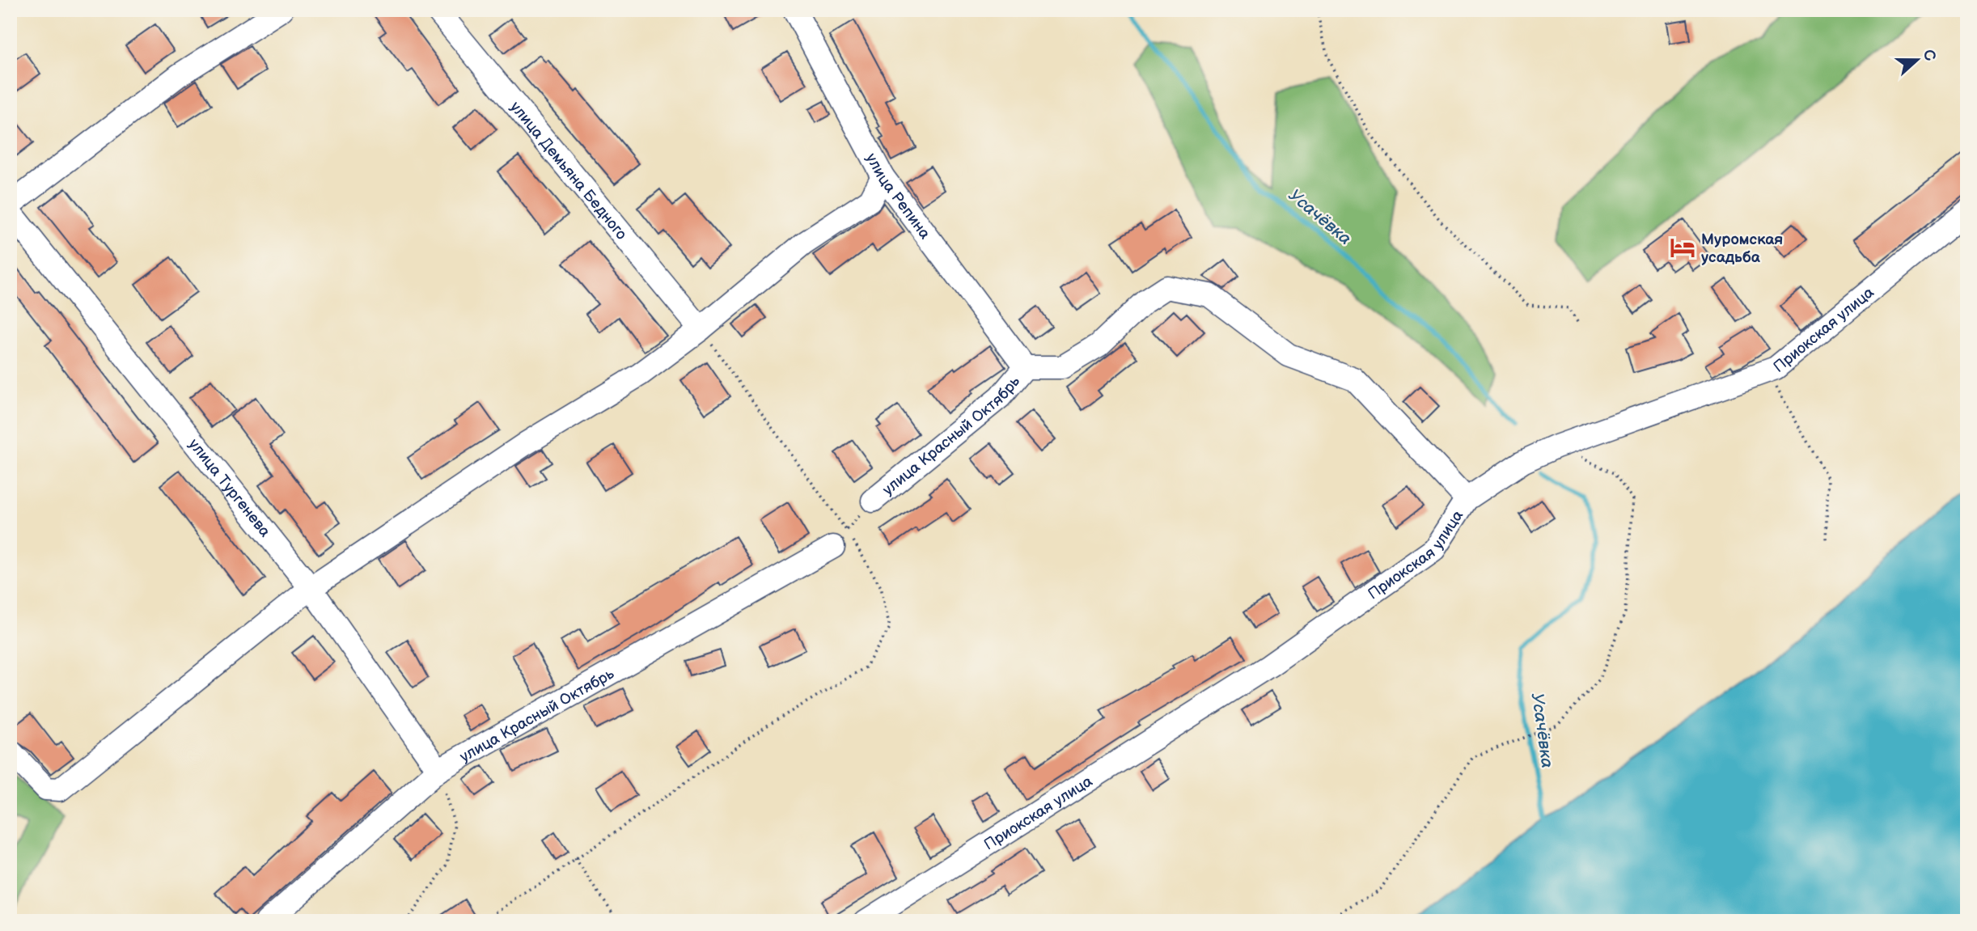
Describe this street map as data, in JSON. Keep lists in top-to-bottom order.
{
  "streets": {
    "street": [
      "улица Демьяна Бедного",
      "улица Репина",
      "Приокская улица",
      "улица Красный Октябрь",
      "улица Тургенева"
    ]
  },
  "crossings": [
    ["улица Репина", "улица Красный Октябрь"],
    ["Приокская улица", "улица Красный Октябрь"],
    ["улица Красный Октябрь", "улица Тургенева"]
  ],
  "water": ["Усачёвка"],
  "places": {
    "hotel": ["Муромская усадьба"]
  },
  "north": "right"
}
